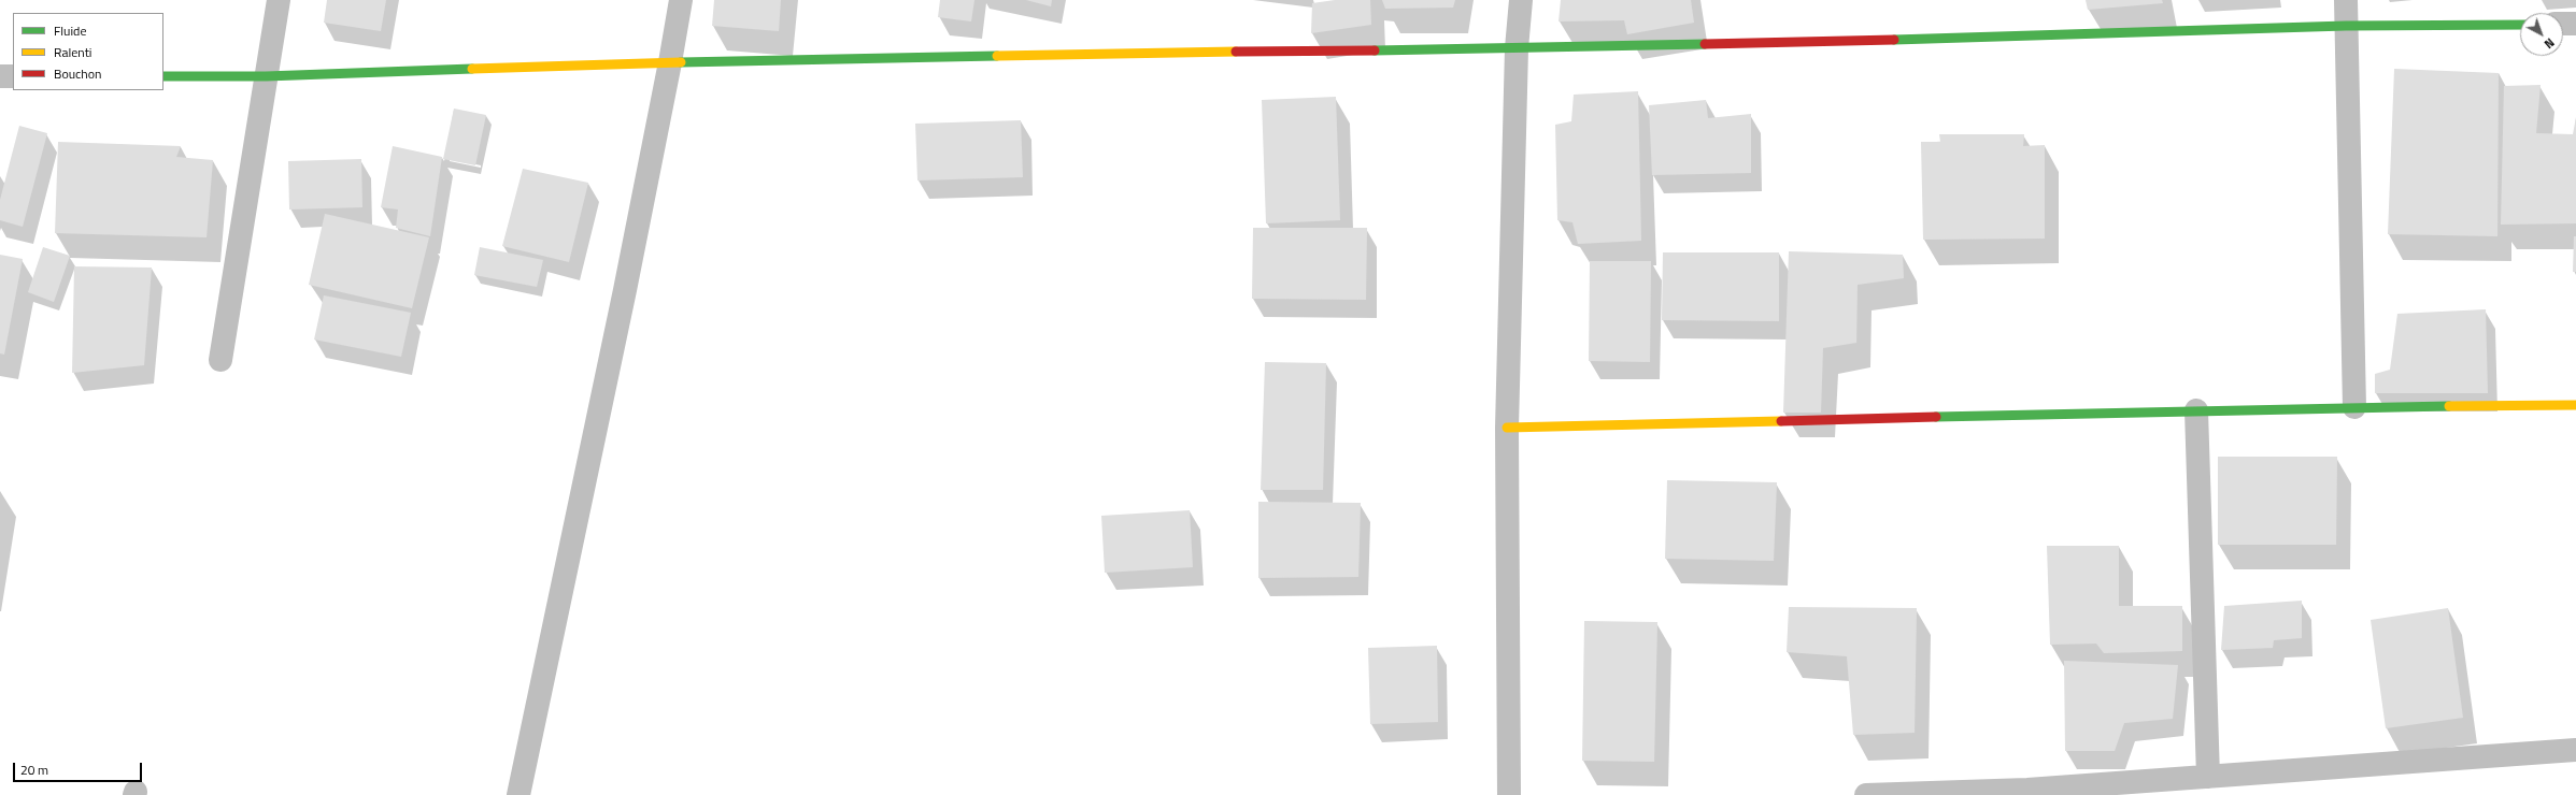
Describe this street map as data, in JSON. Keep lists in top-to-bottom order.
{
  "legend": ["Fluide", "Ralenti", "Bouchon"],
  "scale_bar": "20 m",
  "north": "bottom right"
}
